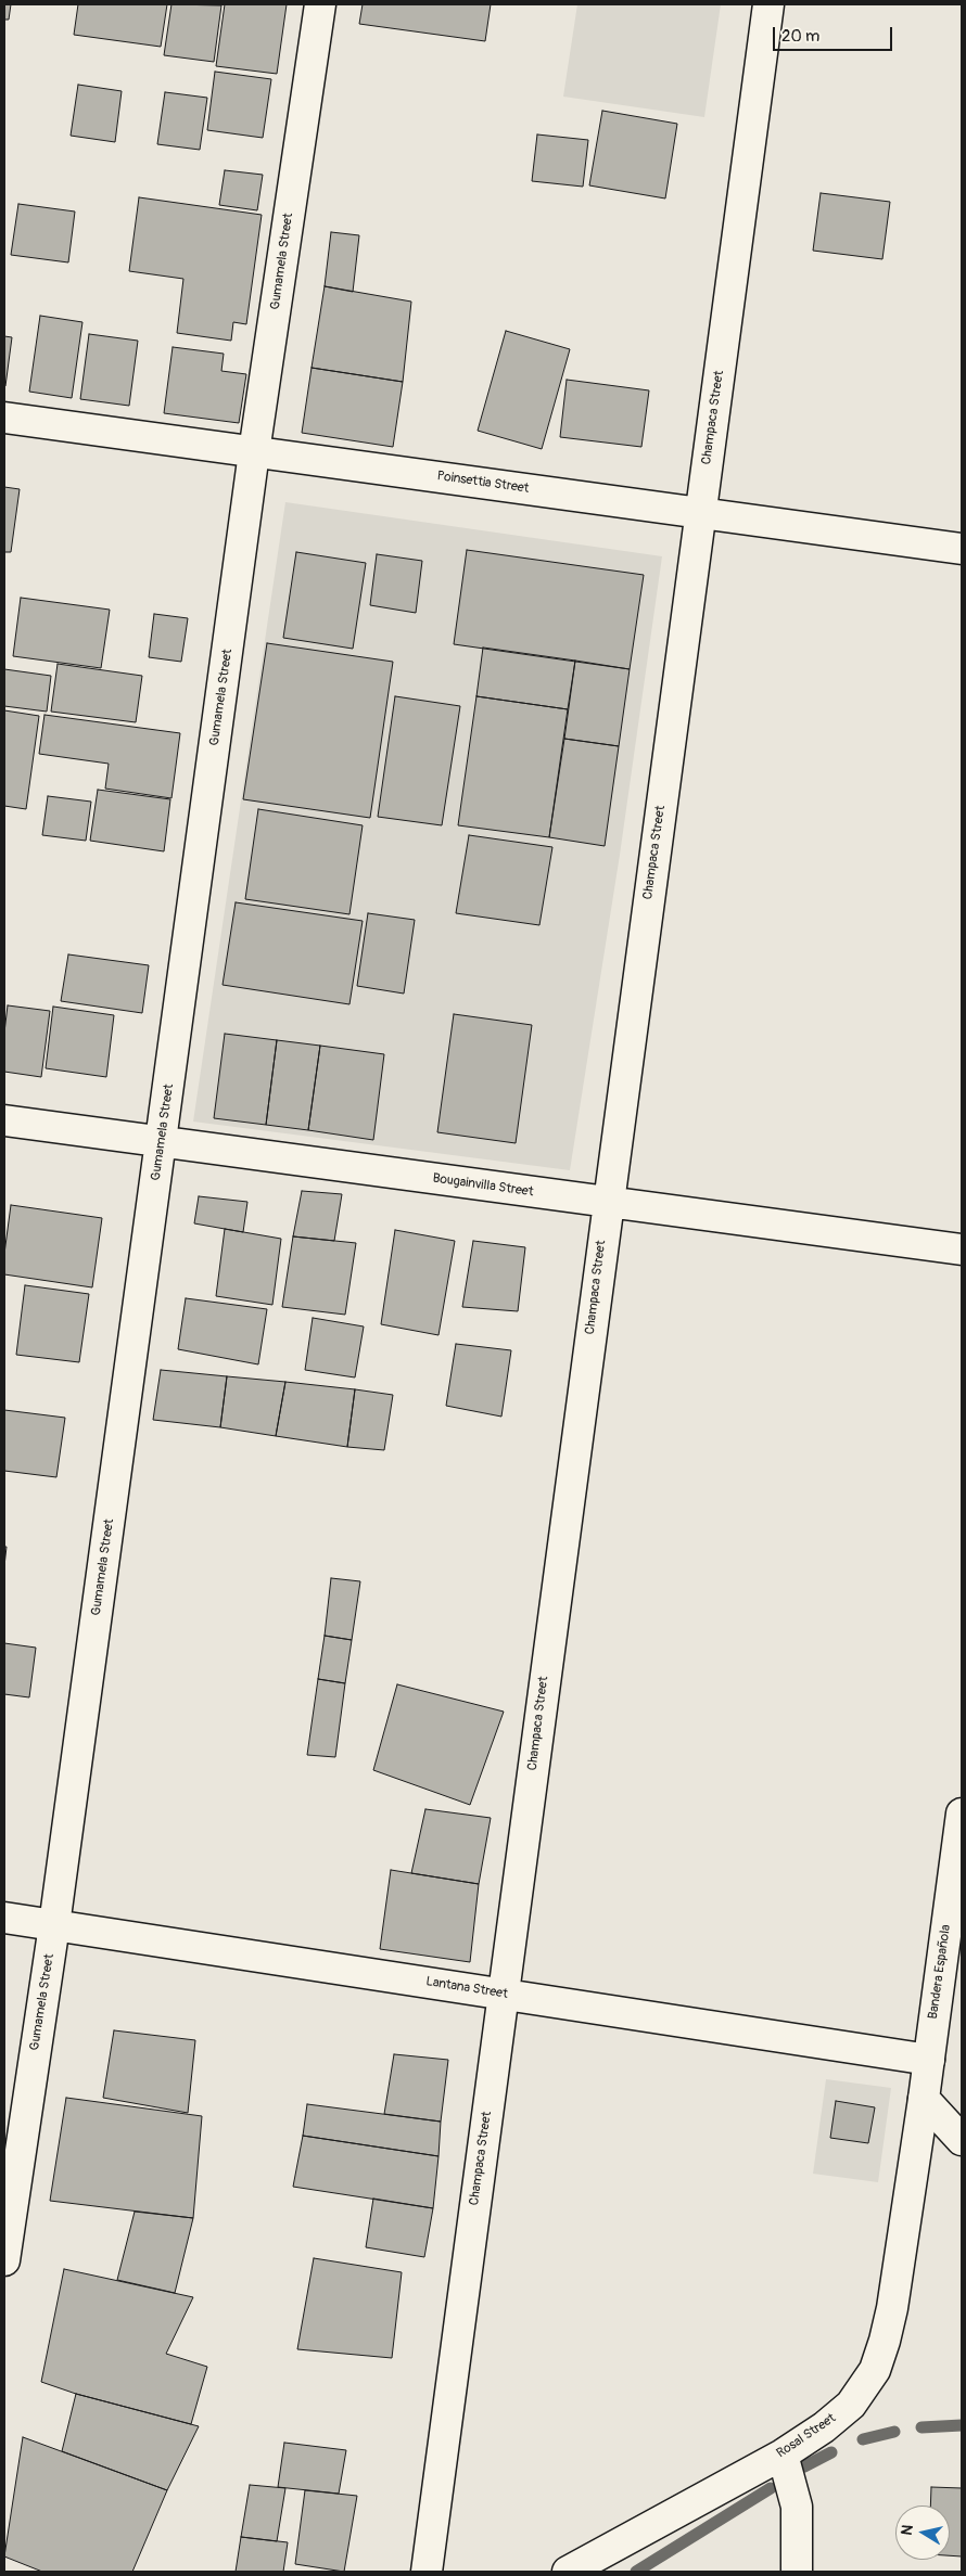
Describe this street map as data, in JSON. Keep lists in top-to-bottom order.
{
  "streets": {
    "street": [
      "Gumamela Street",
      "Champaca Street",
      "Poinsettia Street",
      "Bougainvilla Street",
      "Bandera Española",
      "Lantana Street",
      "Rosal Street"
    ]
  },
  "crossings": [
    ["Gumamela Street", "Poinsettia Street"],
    ["Gumamela Street", "Bougainvilla Street"],
    ["Gumamela Street", "Lantana Street"],
    ["Champaca Street", "Poinsettia Street"],
    ["Champaca Street", "Bougainvilla Street"],
    ["Champaca Street", "Lantana Street"],
    ["Bandera Española", "Lantana Street"],
    ["Bandera Española", "Rosal Street"]
  ],
  "scale_bar": "20 m",
  "north": "left"
}
